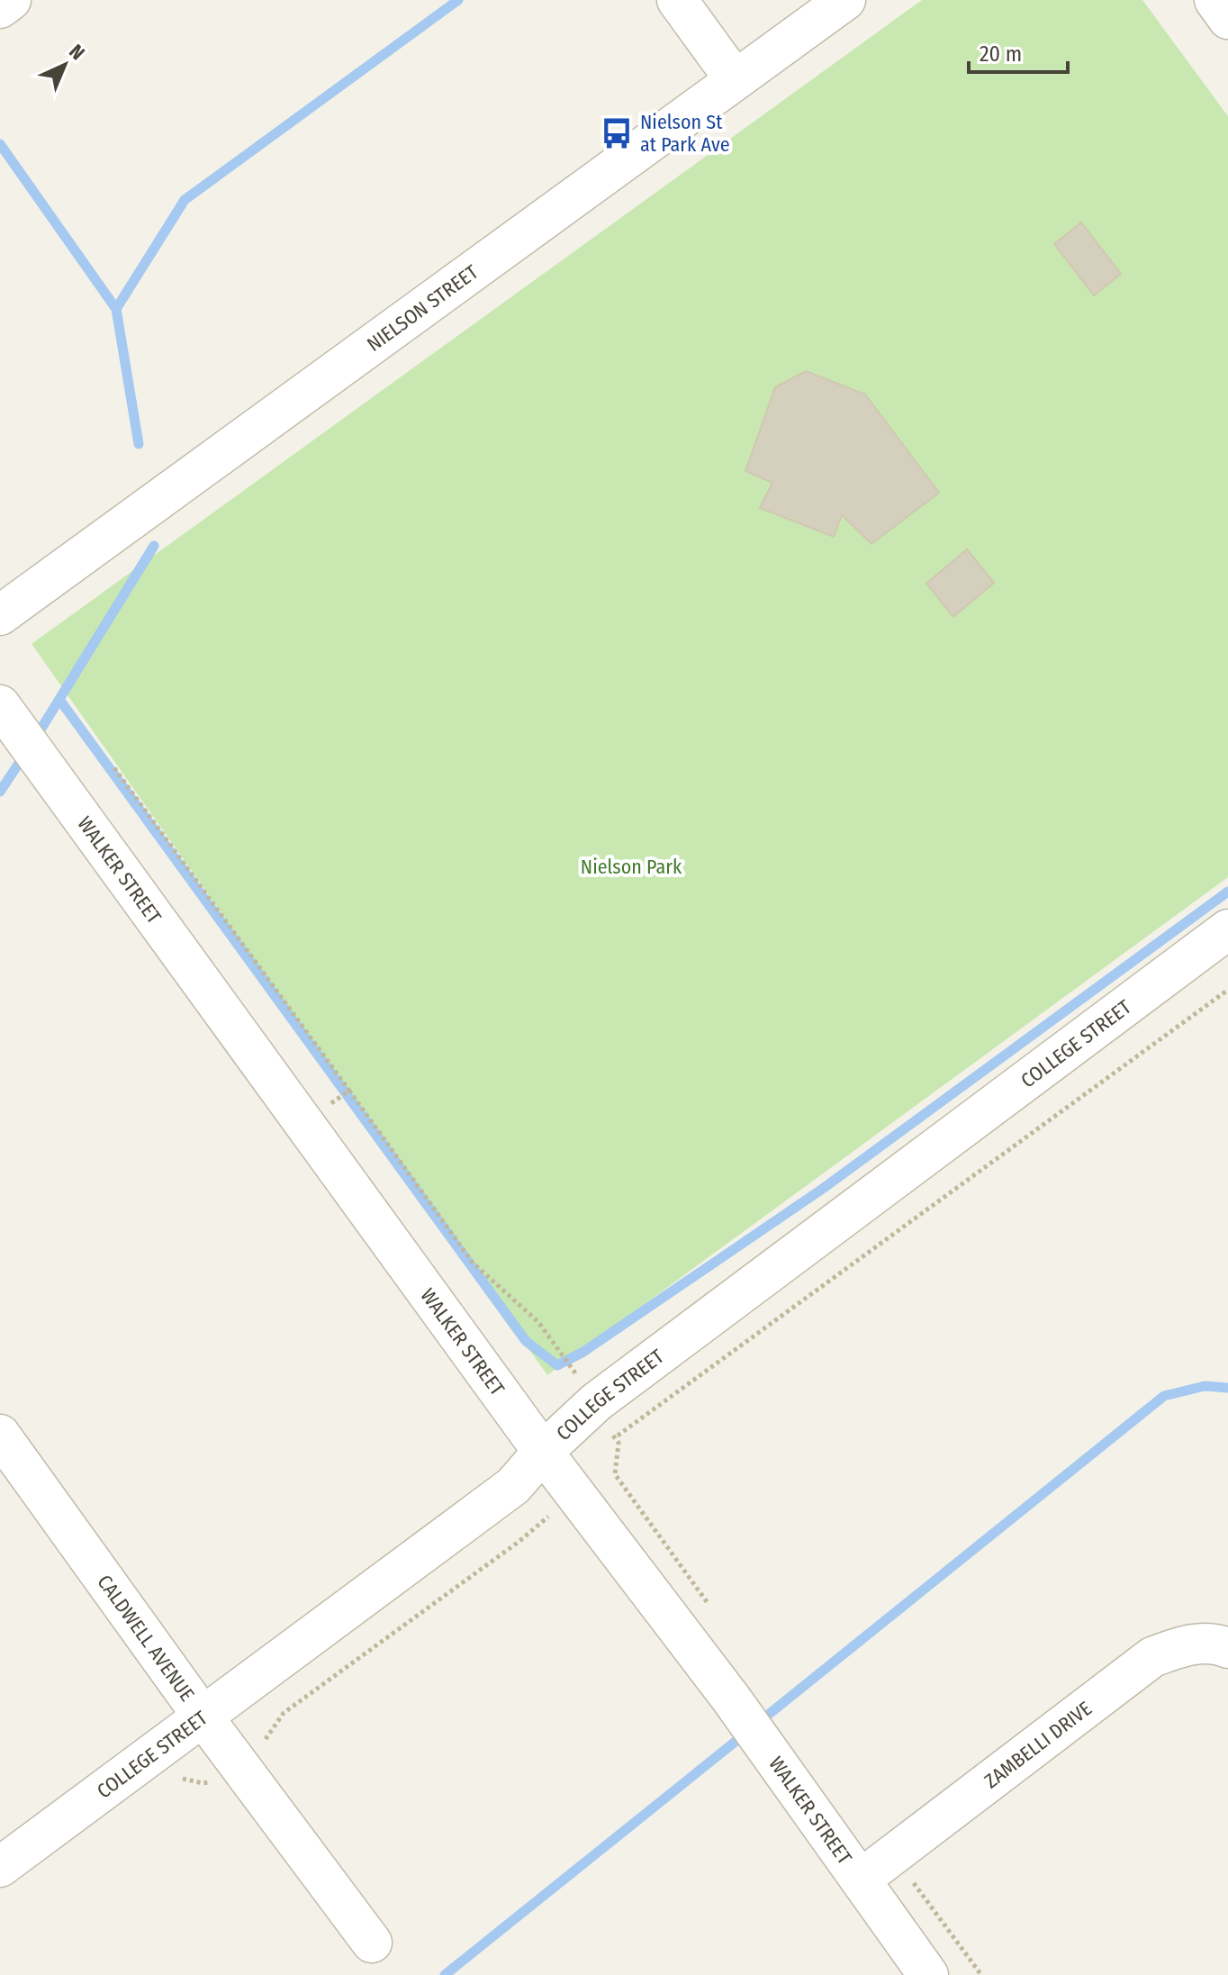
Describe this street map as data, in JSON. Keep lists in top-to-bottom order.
{
  "streets": {
    "street": [
      "NIELSON STREET",
      "WALKER STREET",
      "COLLEGE STREET",
      "CALDWELL AVENUE",
      "ZAMBELLI DRIVE"
    ]
  },
  "crossings": [
    ["WALKER STREET", "COLLEGE STREET"],
    ["WALKER STREET", "ZAMBELLI DRIVE"],
    ["COLLEGE STREET", "CALDWELL AVENUE"]
  ],
  "parks": ["Nielson Park"],
  "places": {
    "bus stop": ["Nielson St at Park Ave"]
  },
  "scale_bar": "20 m",
  "north": "top right"
}
